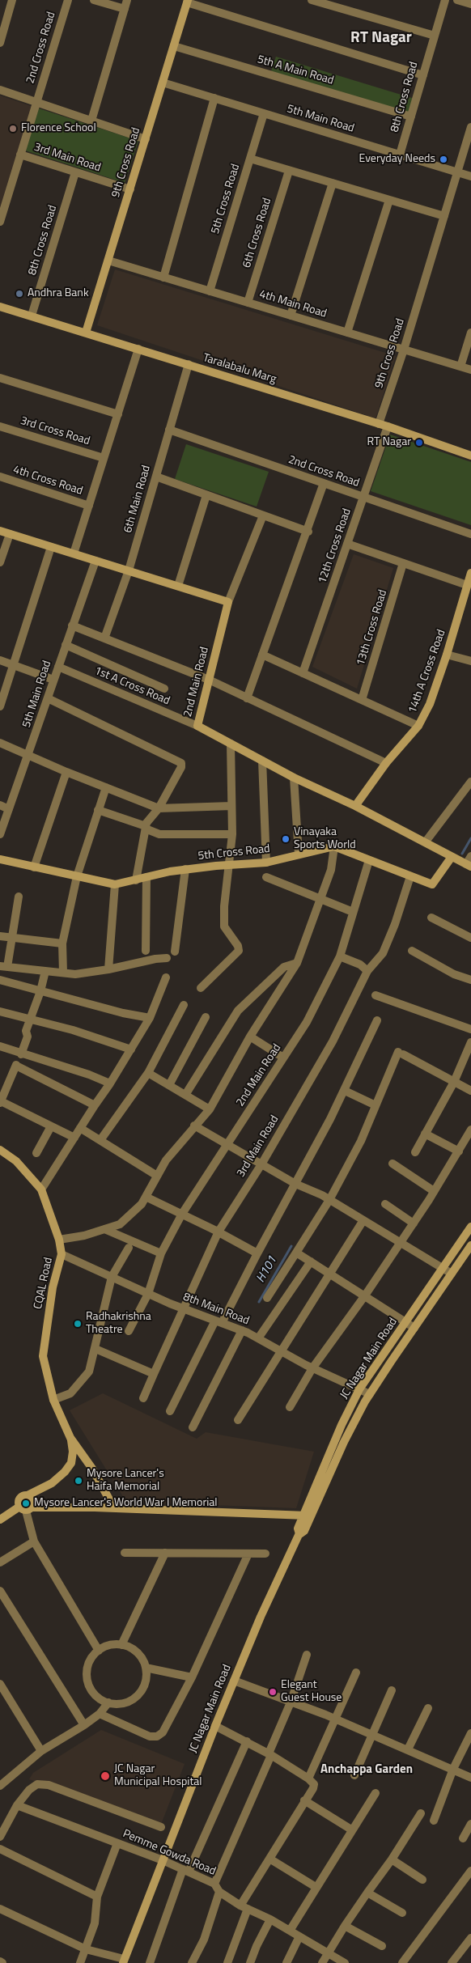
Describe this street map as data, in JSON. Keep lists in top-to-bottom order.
{
  "streets": {
    "street": [
      "2nd Cross Road",
      "5th A Main Road",
      "8th Cross Road",
      "5th Main Road",
      "3rd Main Road",
      "9th Cross Road",
      "5th Cross Road",
      "6th Cross Road",
      "4th Main Road",
      "Taralabalu Marg",
      "3rd Cross Road",
      "4th Cross Road",
      "6th Main Road",
      "12th Cross Road",
      "13th Cross Road",
      "14th A Cross Road",
      "2nd Main Road",
      "1st A Cross Road",
      "CQAL Road",
      "8th Main Road",
      "JC Nagar Main Road",
      "Pemme Gowda Road"
    ]
  },
  "crossings": [
    ["2nd Cross Road", "3rd Main Road"],
    ["2nd Cross Road", "6th Main Road"],
    ["2nd Cross Road", "12th Cross Road"],
    ["5th A Main Road", "8th Cross Road"],
    ["5th A Main Road", "9th Cross Road"],
    ["8th Cross Road", "5th Main Road"],
    ["8th Cross Road", "3rd Main Road"],
    ["8th Cross Road", "Taralabalu Marg"],
    ["5th Main Road", "9th Cross Road"],
    ["5th Main Road", "5th Cross Road"],
    ["5th Main Road", "1st A Cross Road"],
    ["3rd Main Road", "9th Cross Road"],
    ["3rd Main Road", "8th Main Road"],
    ["9th Cross Road", "4th Main Road"],
    ["9th Cross Road", "Taralabalu Marg"],
    ["5th Cross Road", "4th Main Road"],
    ["6th Cross Road", "4th Main Road"],
    ["Taralabalu Marg", "6th Main Road"],
    ["Taralabalu Marg", "12th Cross Road"],
    ["14th A Cross Road", "2nd Main Road"],
    ["2nd Main Road", "1st A Cross Road"],
    ["2nd Main Road", "8th Main Road"],
    ["CQAL Road", "8th Main Road"],
    ["8th Main Road", "JC Nagar Main Road"],
    ["JC Nagar Main Road", "Pemme Gowda Road"]
  ],
  "districts": ["RT Nagar", "Anchappa Garden"],
  "water": ["H101"],
  "places": [
    "Florence School",
    "Everyday Needs",
    "Andhra Bank",
    "RT Nagar",
    "Vinayaka Sports World",
    "Radhakrishna Theatre",
    "Mysore Lancer's Haifa Memorial",
    "Mysore Lancer's World War I Memorial",
    "Elegant Guest House",
    "JC Nagar Municipal Hospital"
  ]
}
